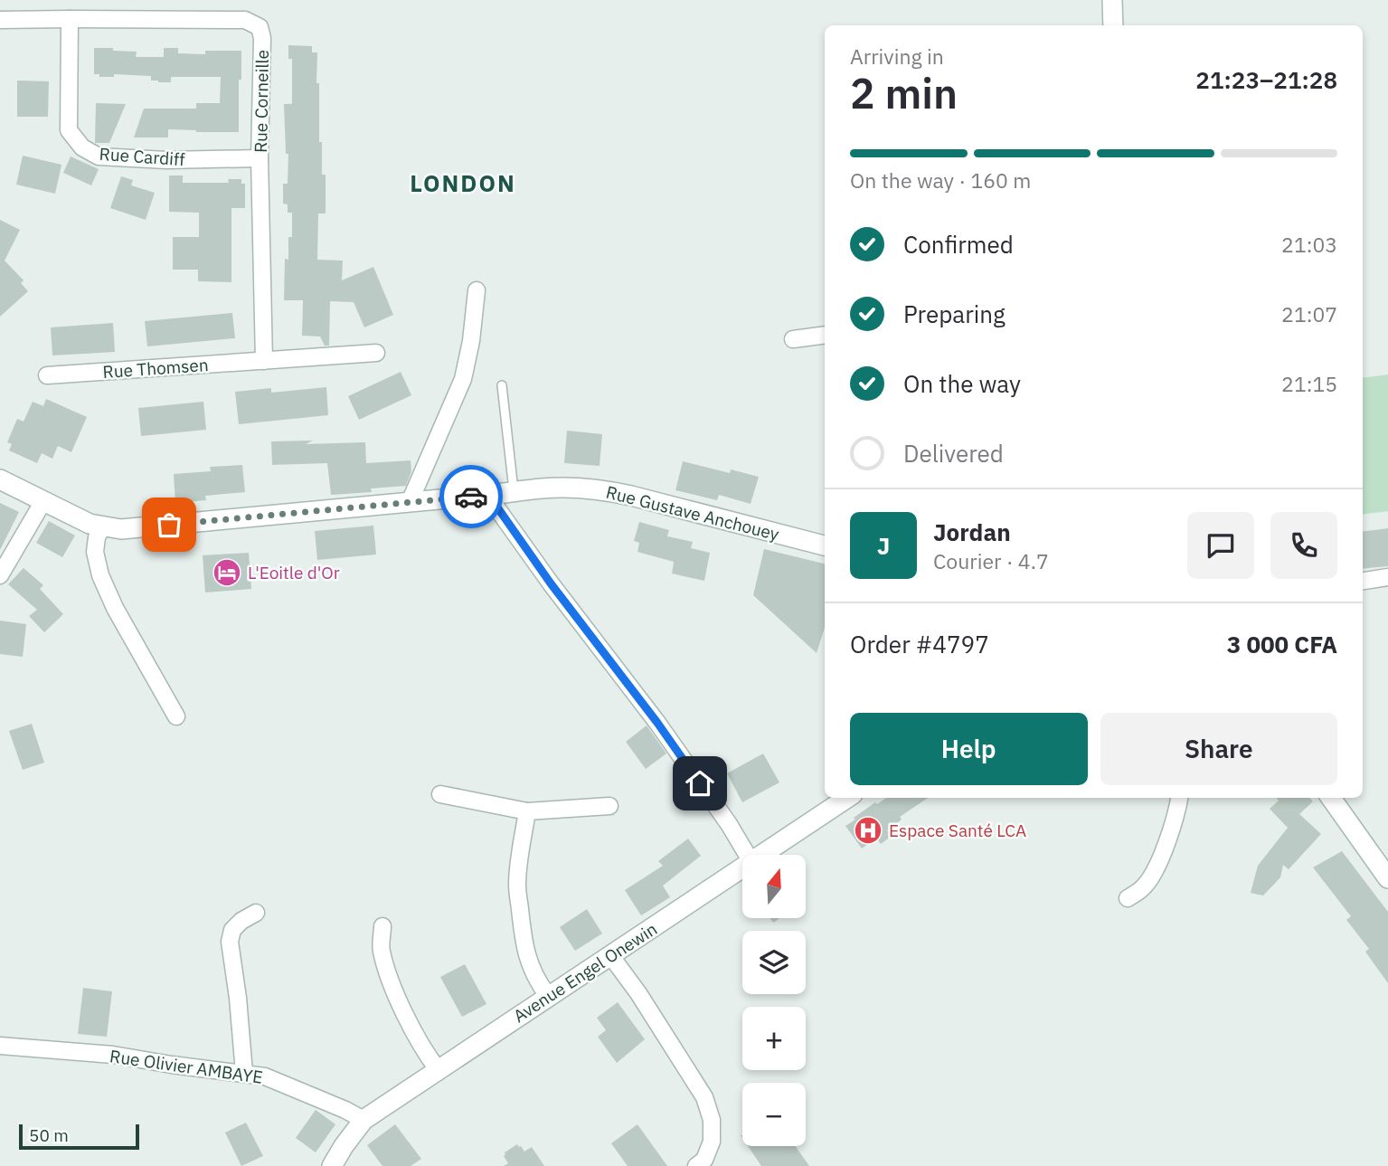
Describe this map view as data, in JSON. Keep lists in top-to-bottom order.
{
  "streets": {
    "street": [
      "Rue Corneille",
      "Rue Cardiff",
      "Rue Thomsen",
      "Rue Gustave Anchouey",
      "Avenue Engel Onewin",
      "Rue Olivier AMBAYE"
    ]
  },
  "crossings": [
    ["Rue Corneille", "Rue Cardiff"],
    ["Rue Corneille", "Rue Thomsen"],
    ["Avenue Engel Onewin", "Rue Olivier AMBAYE"]
  ],
  "districts": ["LONDON"],
  "places": {
    "hotel": ["L'Eoitle d'Or"],
    "hospital": ["Espace Santé LCA"]
  },
  "scale_bar": "50 m",
  "north": "top",
  "page": {
    "heading": ["2 min", "Arriving in", "21:23–21:28"],
    "panel": [
      "Jordan",
      "Courier · 4.7",
      "Order #4797",
      "3 000 CFA"
    ],
    "bar": "On the way · 160 m",
    "list": [
      ["Confirmed", "21:03"],
      ["Preparing", "21:07"],
      ["On the way", "21:15"],
      "Delivered"
    ],
    "round": "J",
    "buttons": ["Help", "Share"],
    "map_buttons": ["+", "−"],
    "scale": "50 m"
  }
}
